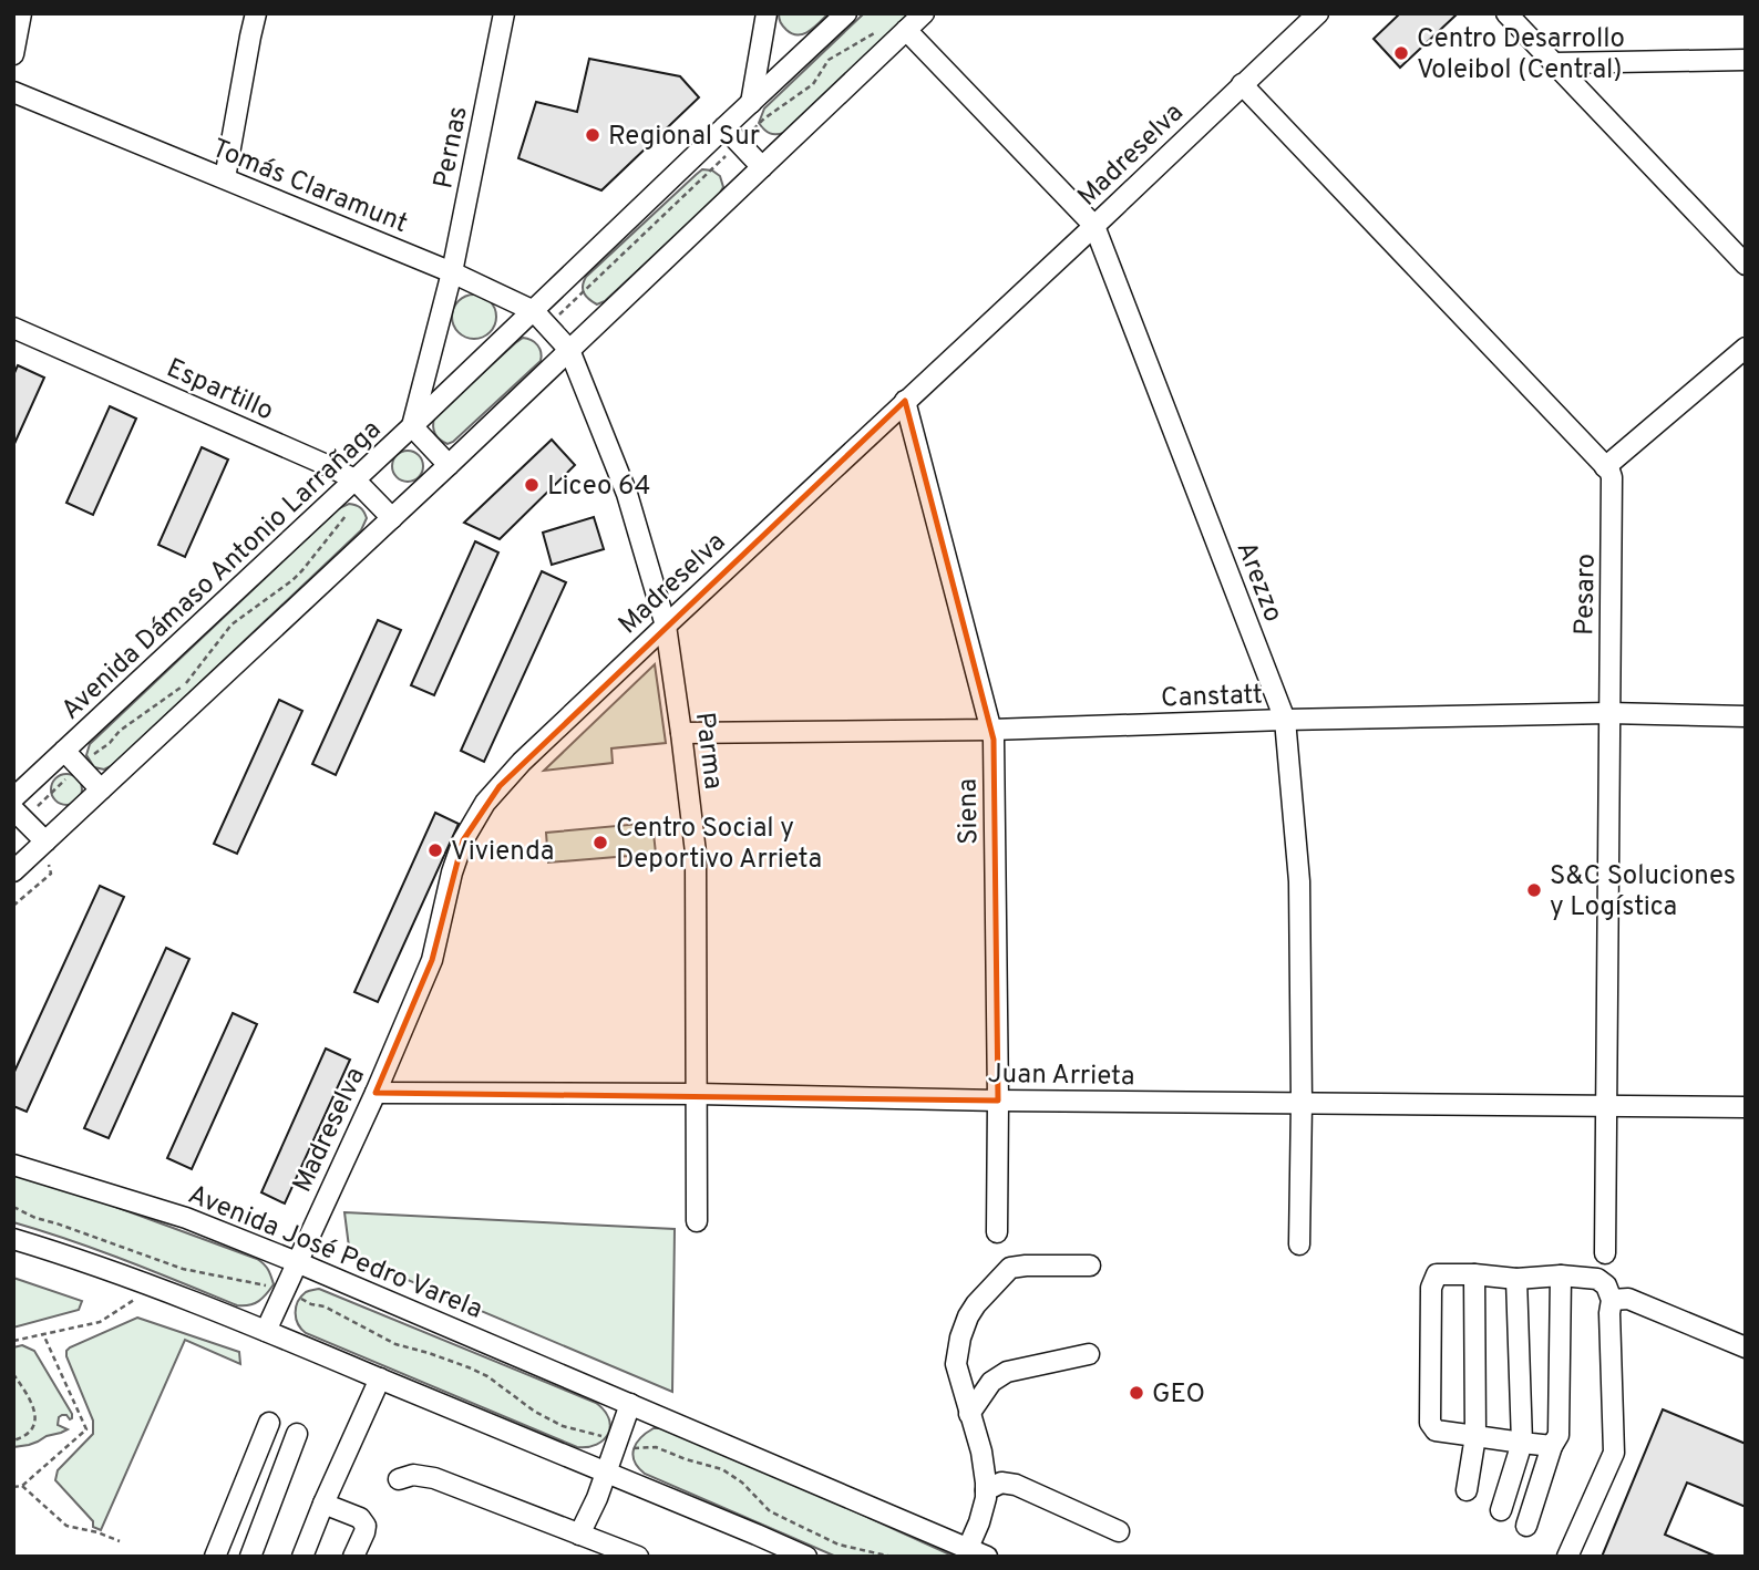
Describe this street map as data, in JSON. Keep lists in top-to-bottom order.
{
  "streets": {
    "street": [
      "Pernas",
      "Madreselva",
      "Tomás Claramunt",
      "Espartillo",
      "Avenida Dámaso Antonio Larrañaga",
      "Arezzo",
      "Pesaro",
      "Canstatt",
      "Parma",
      "Siena",
      "Juan Arrieta",
      "Avenida José Pedro Varela"
    ]
  },
  "crossings": [
    ["Pernas", "Tomás Claramunt"],
    ["Pernas", "Avenida Dámaso Antonio Larrañaga"],
    ["Madreselva", "Arezzo"],
    ["Madreselva", "Parma"],
    ["Madreselva", "Siena"],
    ["Madreselva", "Juan Arrieta"],
    ["Madreselva", "Avenida José Pedro Varela"],
    ["Tomás Claramunt", "Avenida Dámaso Antonio Larrañaga"],
    ["Tomás Claramunt", "Parma"],
    ["Espartillo", "Avenida Dámaso Antonio Larrañaga"],
    ["Arezzo", "Canstatt"],
    ["Arezzo", "Juan Arrieta"],
    ["Pesaro", "Canstatt"],
    ["Pesaro", "Juan Arrieta"],
    ["Canstatt", "Parma"],
    ["Canstatt", "Siena"],
    ["Parma", "Juan Arrieta"],
    ["Siena", "Juan Arrieta"]
  ],
  "places": [
    "Centro Desarrollo Voleibol (Central)",
    "Regional Sur",
    "Liceo 64",
    "Centro Social y Deportivo Arrieta",
    "Vivienda",
    "S&C Soluciones y Logística",
    "GEO"
  ]
}
